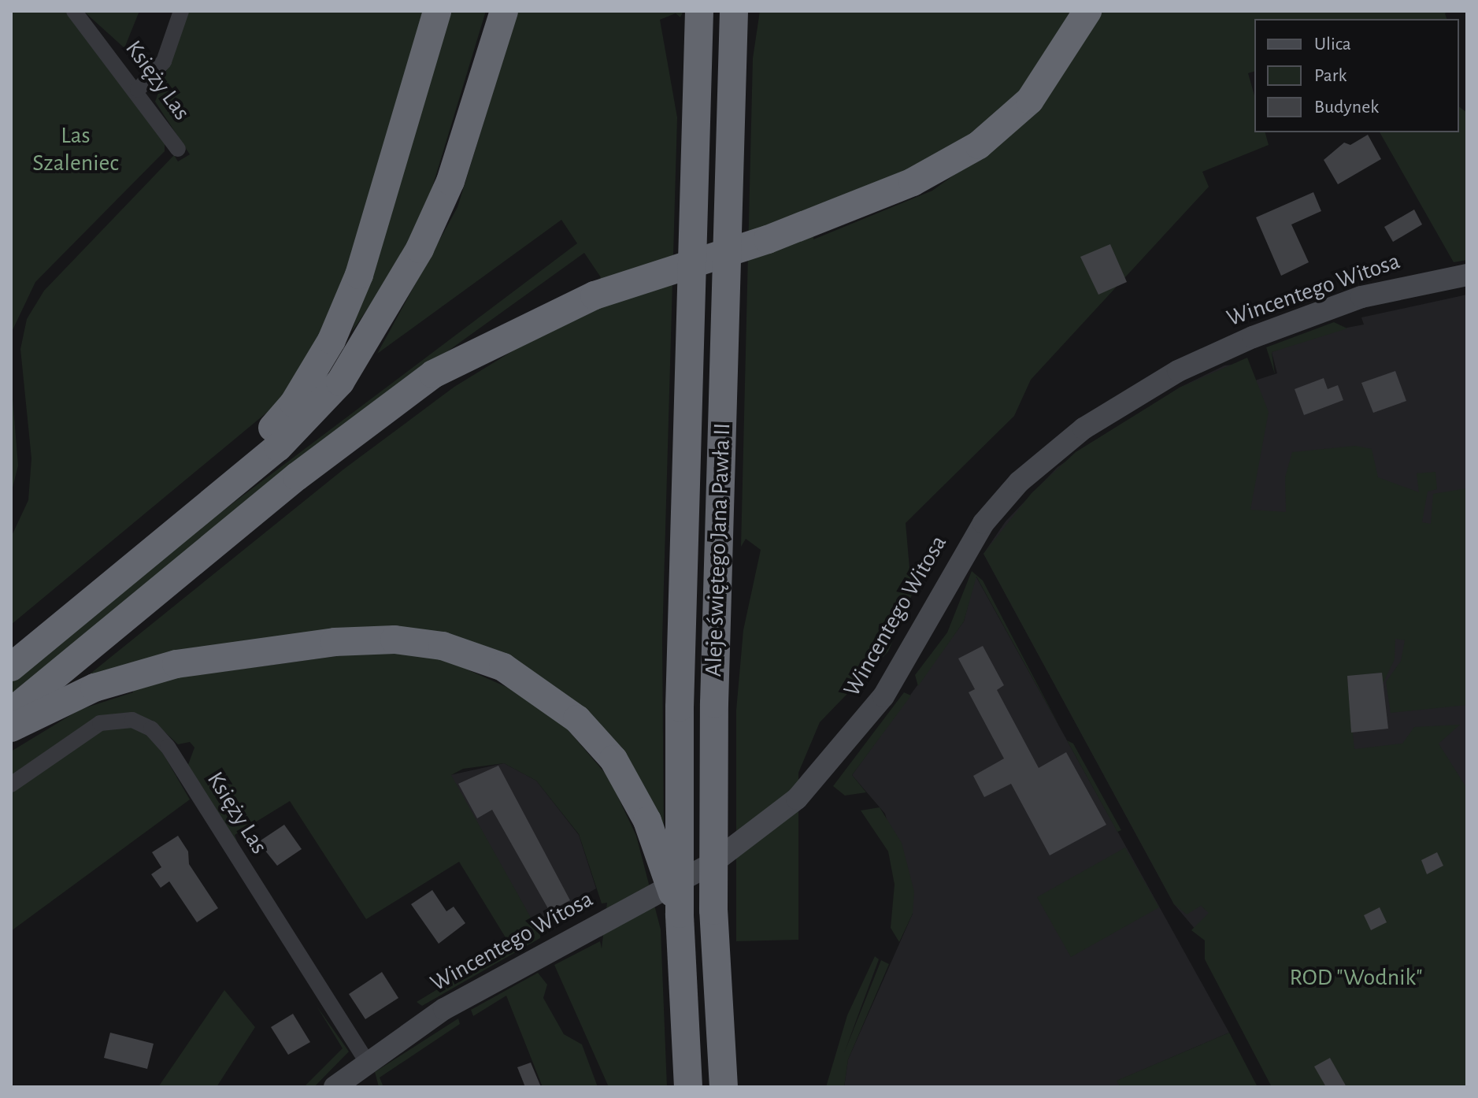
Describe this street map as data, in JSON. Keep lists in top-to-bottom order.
{
  "streets": {
    "highway": ["Aleje świętego Jana Pawła II"],
    "street": ["Księży Las", "Wincentego Witosa"]
  },
  "crossings": [
    ["Księży Las", "Wincentego Witosa"]
  ],
  "parks": ["Las Szaleniec", "ROD \"Wodnik\""],
  "legend": ["Ulica", "Park", "Budynek"]
}
